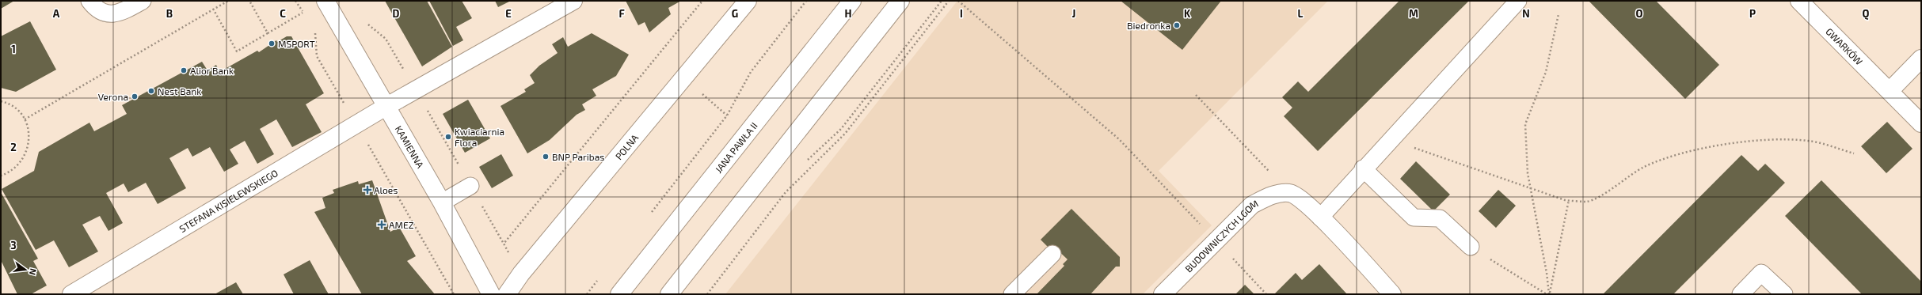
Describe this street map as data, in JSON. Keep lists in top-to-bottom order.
{
  "streets": {
    "street": [
      "GWARKÓW",
      "KAMIENNA",
      "POLNA",
      "JANA PAWŁA II",
      "STEFANA KISIELEWSKIEGO",
      "BUDOWNICZYCH LGOM"
    ]
  },
  "crossings": [
    ["KAMIENNA", "STEFANA KISIELEWSKIEGO"]
  ],
  "places": {
    "other": [
      "Biedronka",
      "MSPORT",
      "Alior Bank",
      "Nest Bank",
      "Verona",
      "Kwiaciarnia Flora",
      "BNP Paribas"
    ],
    "health": ["Aloes", "AMEZ"]
  },
  "north": "right",
  "grid": {
    "columns": [
      "A",
      "B",
      "C",
      "D",
      "E",
      "F",
      "G",
      "H",
      "I",
      "J",
      "K",
      "L",
      "M",
      "N",
      "O",
      "P",
      "Q"
    ],
    "rows": ["1", "2", "3"]
  }
}
